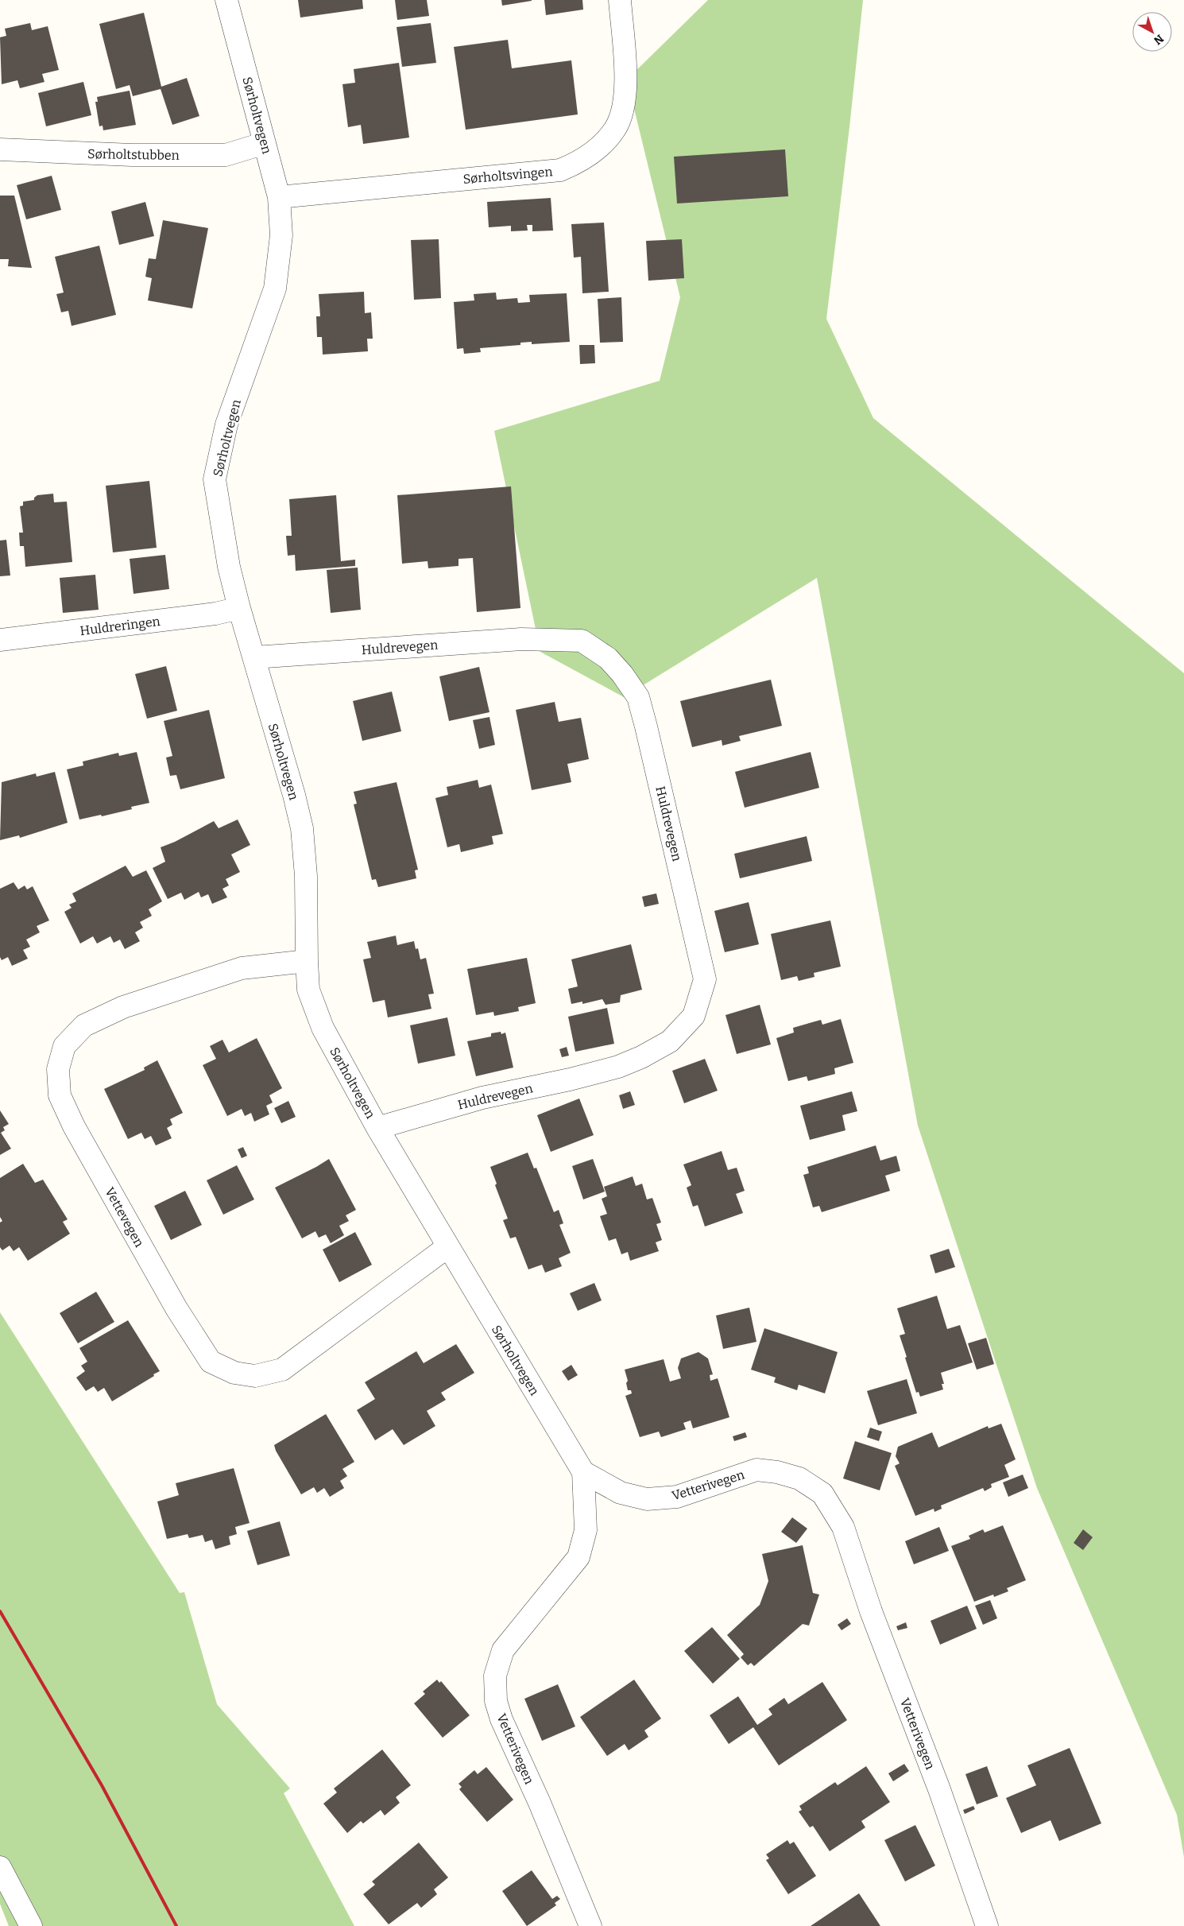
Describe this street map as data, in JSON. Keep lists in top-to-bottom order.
{
  "streets": {
    "street": [
      "Sørholtvegen",
      "Sørholtstubben",
      "Sørholtsvingen",
      "Huldreringen",
      "Huldrevegen",
      "Vettevegen",
      "Vetterivegen"
    ]
  },
  "crossings": [
    ["Sørholtvegen", "Sørholtstubben"],
    ["Sørholtvegen", "Sørholtsvingen"],
    ["Sørholtvegen", "Huldreringen"],
    ["Sørholtvegen", "Huldrevegen"],
    ["Sørholtvegen", "Vettevegen"],
    ["Sørholtvegen", "Vetterivegen"]
  ],
  "north": "bottom right"
}
